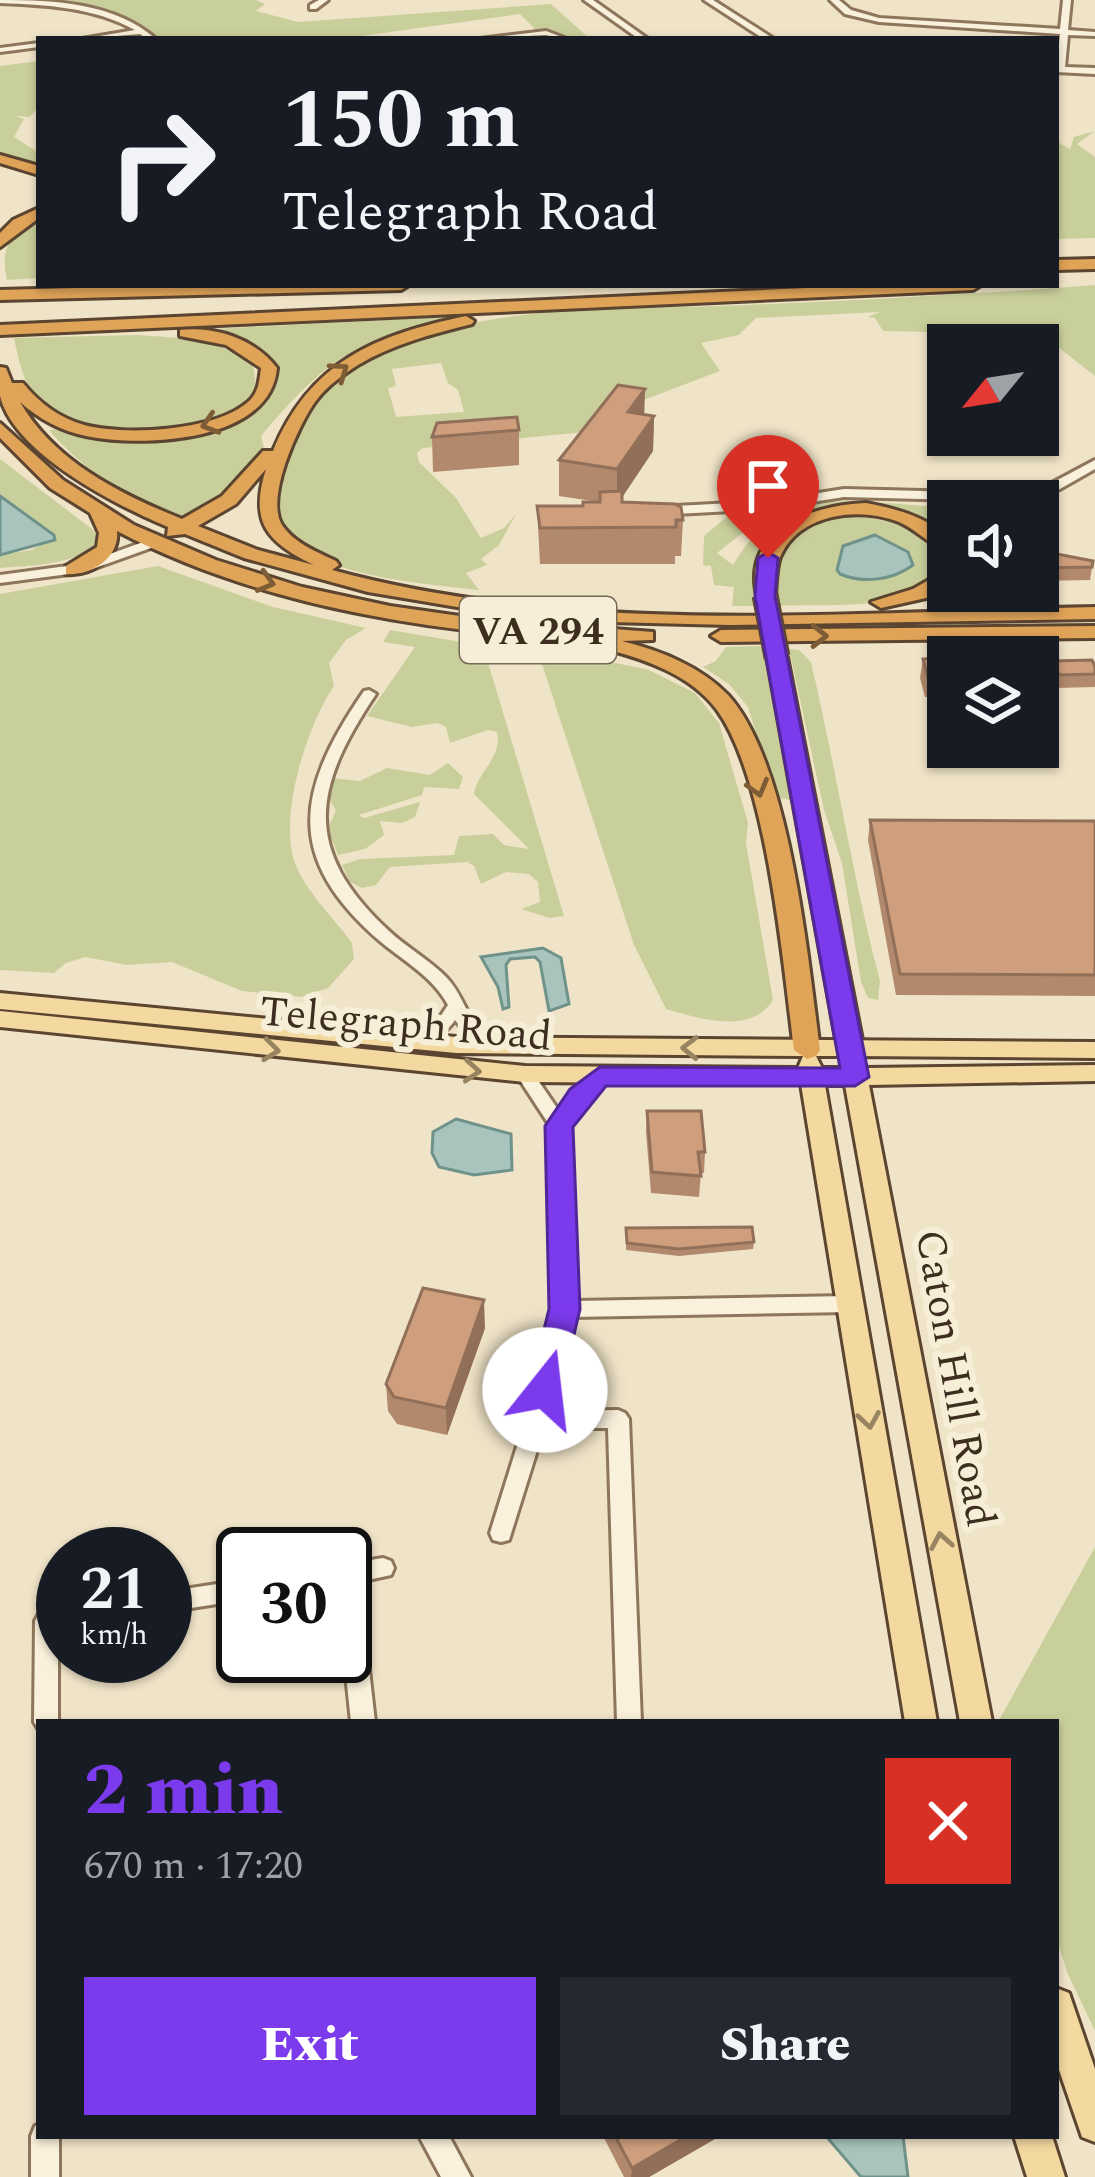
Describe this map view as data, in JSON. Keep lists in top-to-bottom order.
{
  "streets": {
    "highway": ["VA 294"],
    "main road": ["Telegraph Road", "Caton Hill Road"]
  },
  "crossings": [
    ["Telegraph Road", "Caton Hill Road"]
  ],
  "north": "bottom left",
  "page": {
    "turn": ["150 m", "Telegraph Road"],
    "speed": "21 km/h",
    "limit": "30",
    "heading": ["2 min", "670 m · 17:20"],
    "buttons": ["Exit", "Share"]
  }
}
